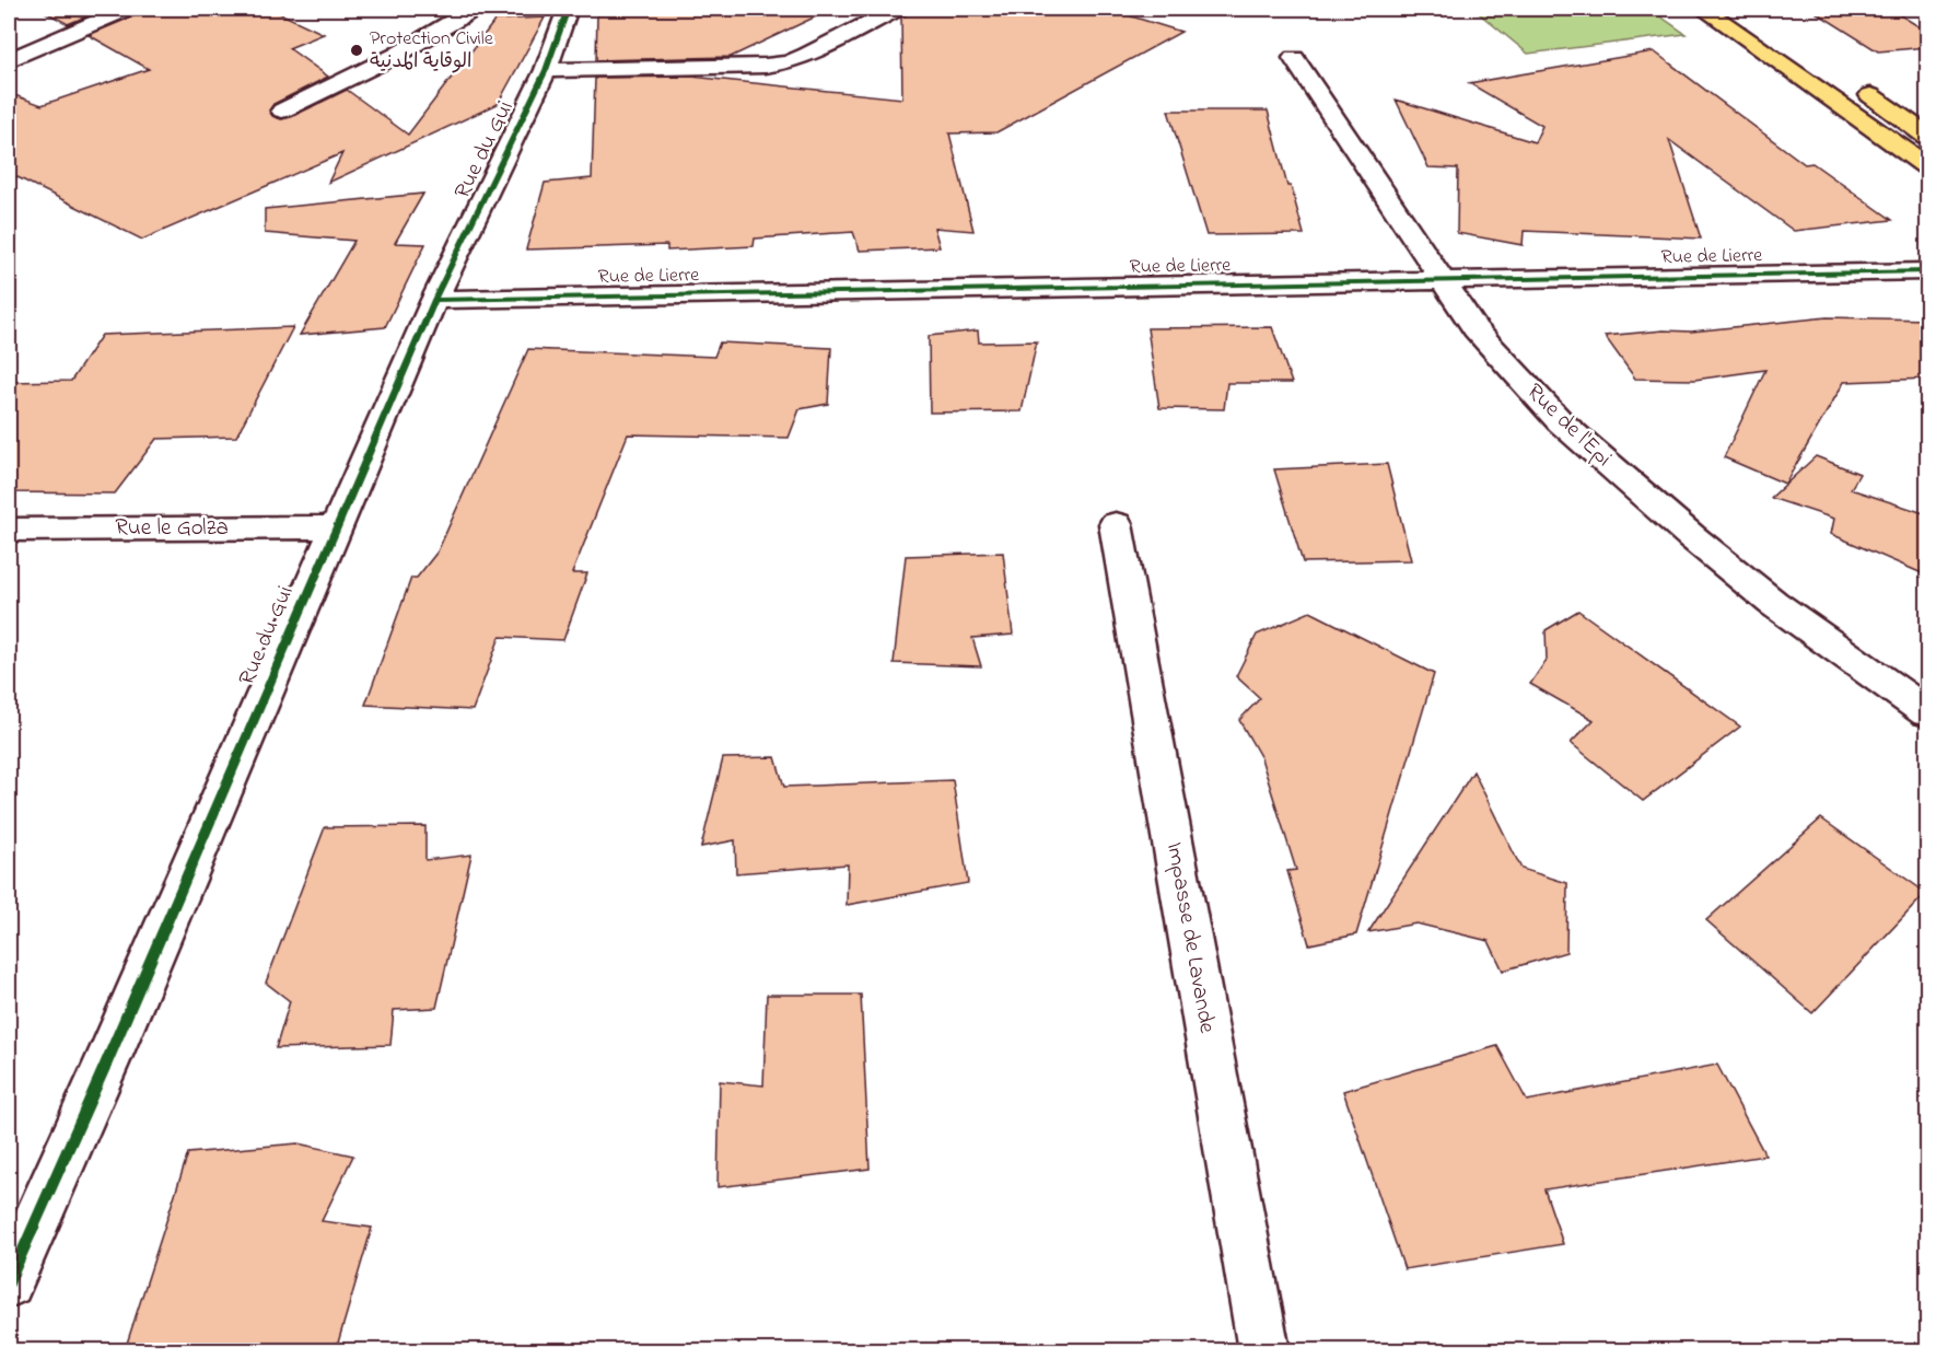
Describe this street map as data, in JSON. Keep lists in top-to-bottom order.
{
  "streets": {
    "street": [
      "Rue du Gui",
      "Rue de Lierre",
      "Rue de l'Epi",
      "Rue le Golza",
      "Impasse de Lavande"
    ]
  },
  "crossings": [
    ["Rue du Gui", "Rue de Lierre"],
    ["Rue du Gui", "Rue le Golza"],
    ["Rue de Lierre", "Rue de l'Epi"]
  ],
  "places": ["Protection Civile الوقاية المدنية"]
}
